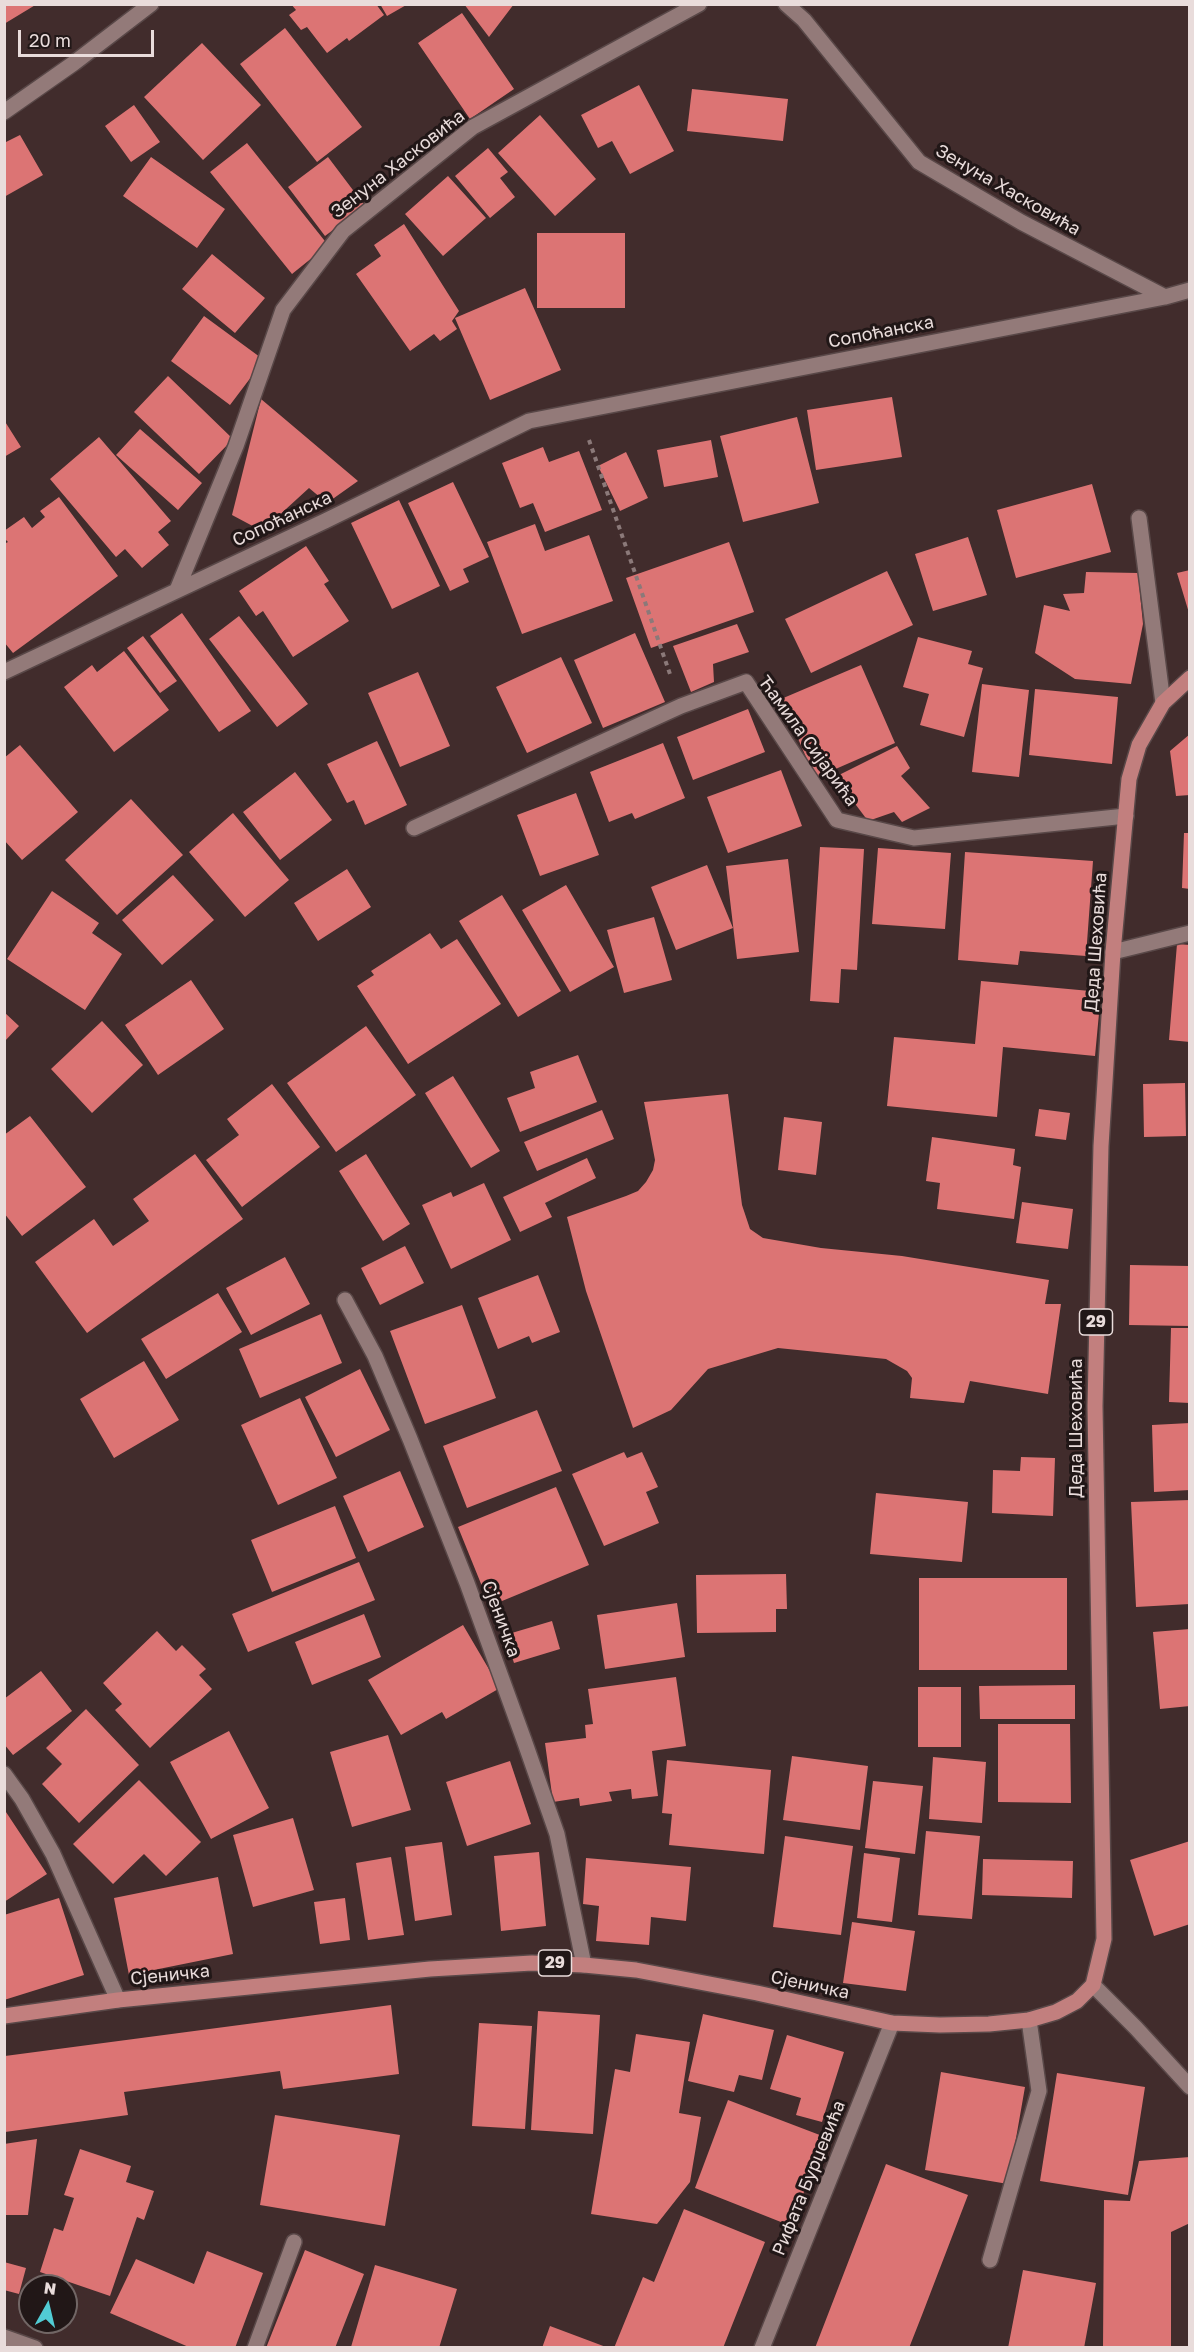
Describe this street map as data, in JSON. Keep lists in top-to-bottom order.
{
  "streets": {
    "main road": ["Деда Шеховића", "29", "Сјеничка"],
    "street": [
      "Зенуна Хасковића",
      "Сопоћанска",
      "Ћамила Сијарића",
      "Рифата Бурџевића"
    ]
  },
  "crossings": [
    ["Зенуна Хасковића", "Сопоћанска"],
    ["Ћамила Сијарића", "Деда Шеховића"],
    ["Деда Шеховића", "Сјеничка"],
    ["Сјеничка", "Рифата Бурџевића"]
  ],
  "scale_bar": "20 m",
  "north": "top"
}
